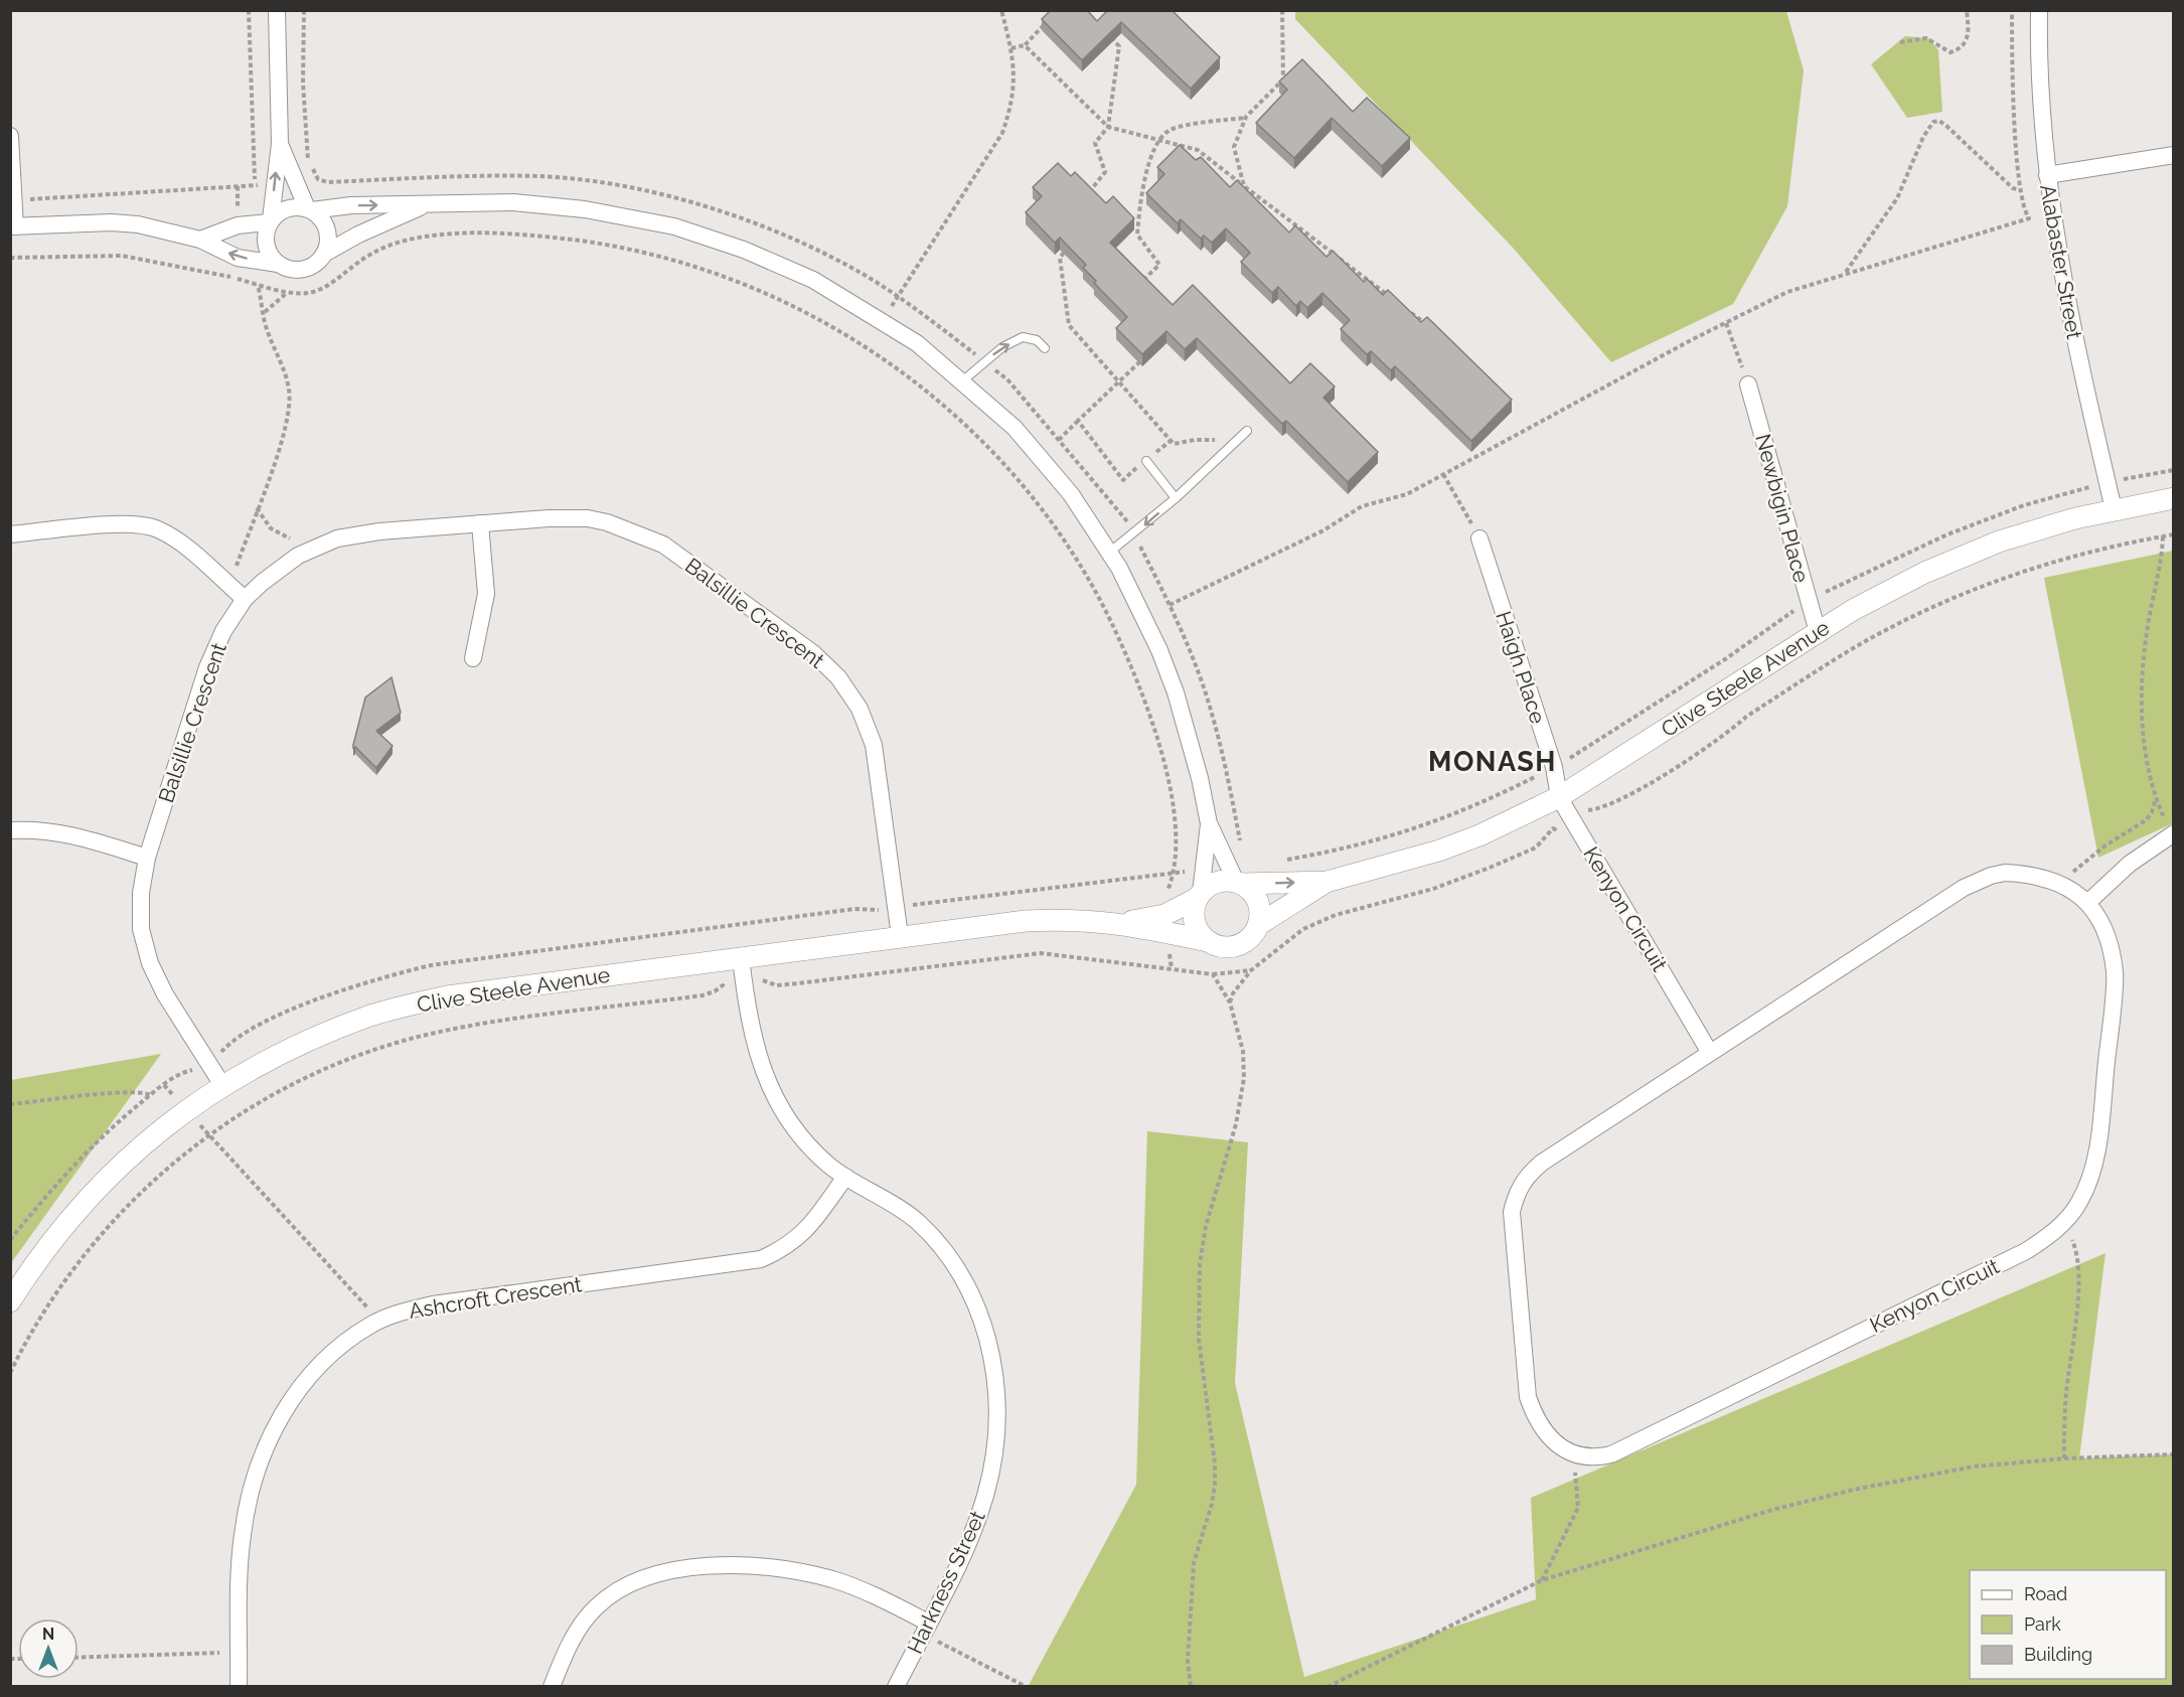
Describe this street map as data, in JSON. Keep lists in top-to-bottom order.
{
  "streets": {
    "street": [
      "Alabaster Street",
      "Newbigin Place",
      "Balsillie Crescent",
      "Haigh Place",
      "Clive Steele Avenue",
      "Kenyon Circuit",
      "Ashcroft Crescent",
      "Harkness Street"
    ]
  },
  "crossings": [
    ["Alabaster Street", "Clive Steele Avenue"],
    ["Newbigin Place", "Clive Steele Avenue"],
    ["Balsillie Crescent", "Clive Steele Avenue"],
    ["Haigh Place", "Clive Steele Avenue"],
    ["Haigh Place", "Kenyon Circuit"],
    ["Clive Steele Avenue", "Kenyon Circuit"],
    ["Clive Steele Avenue", "Harkness Street"],
    ["Ashcroft Crescent", "Harkness Street"]
  ],
  "districts": ["MONASH"],
  "legend": ["Road", "Park", "Building"],
  "north": "top"
}
